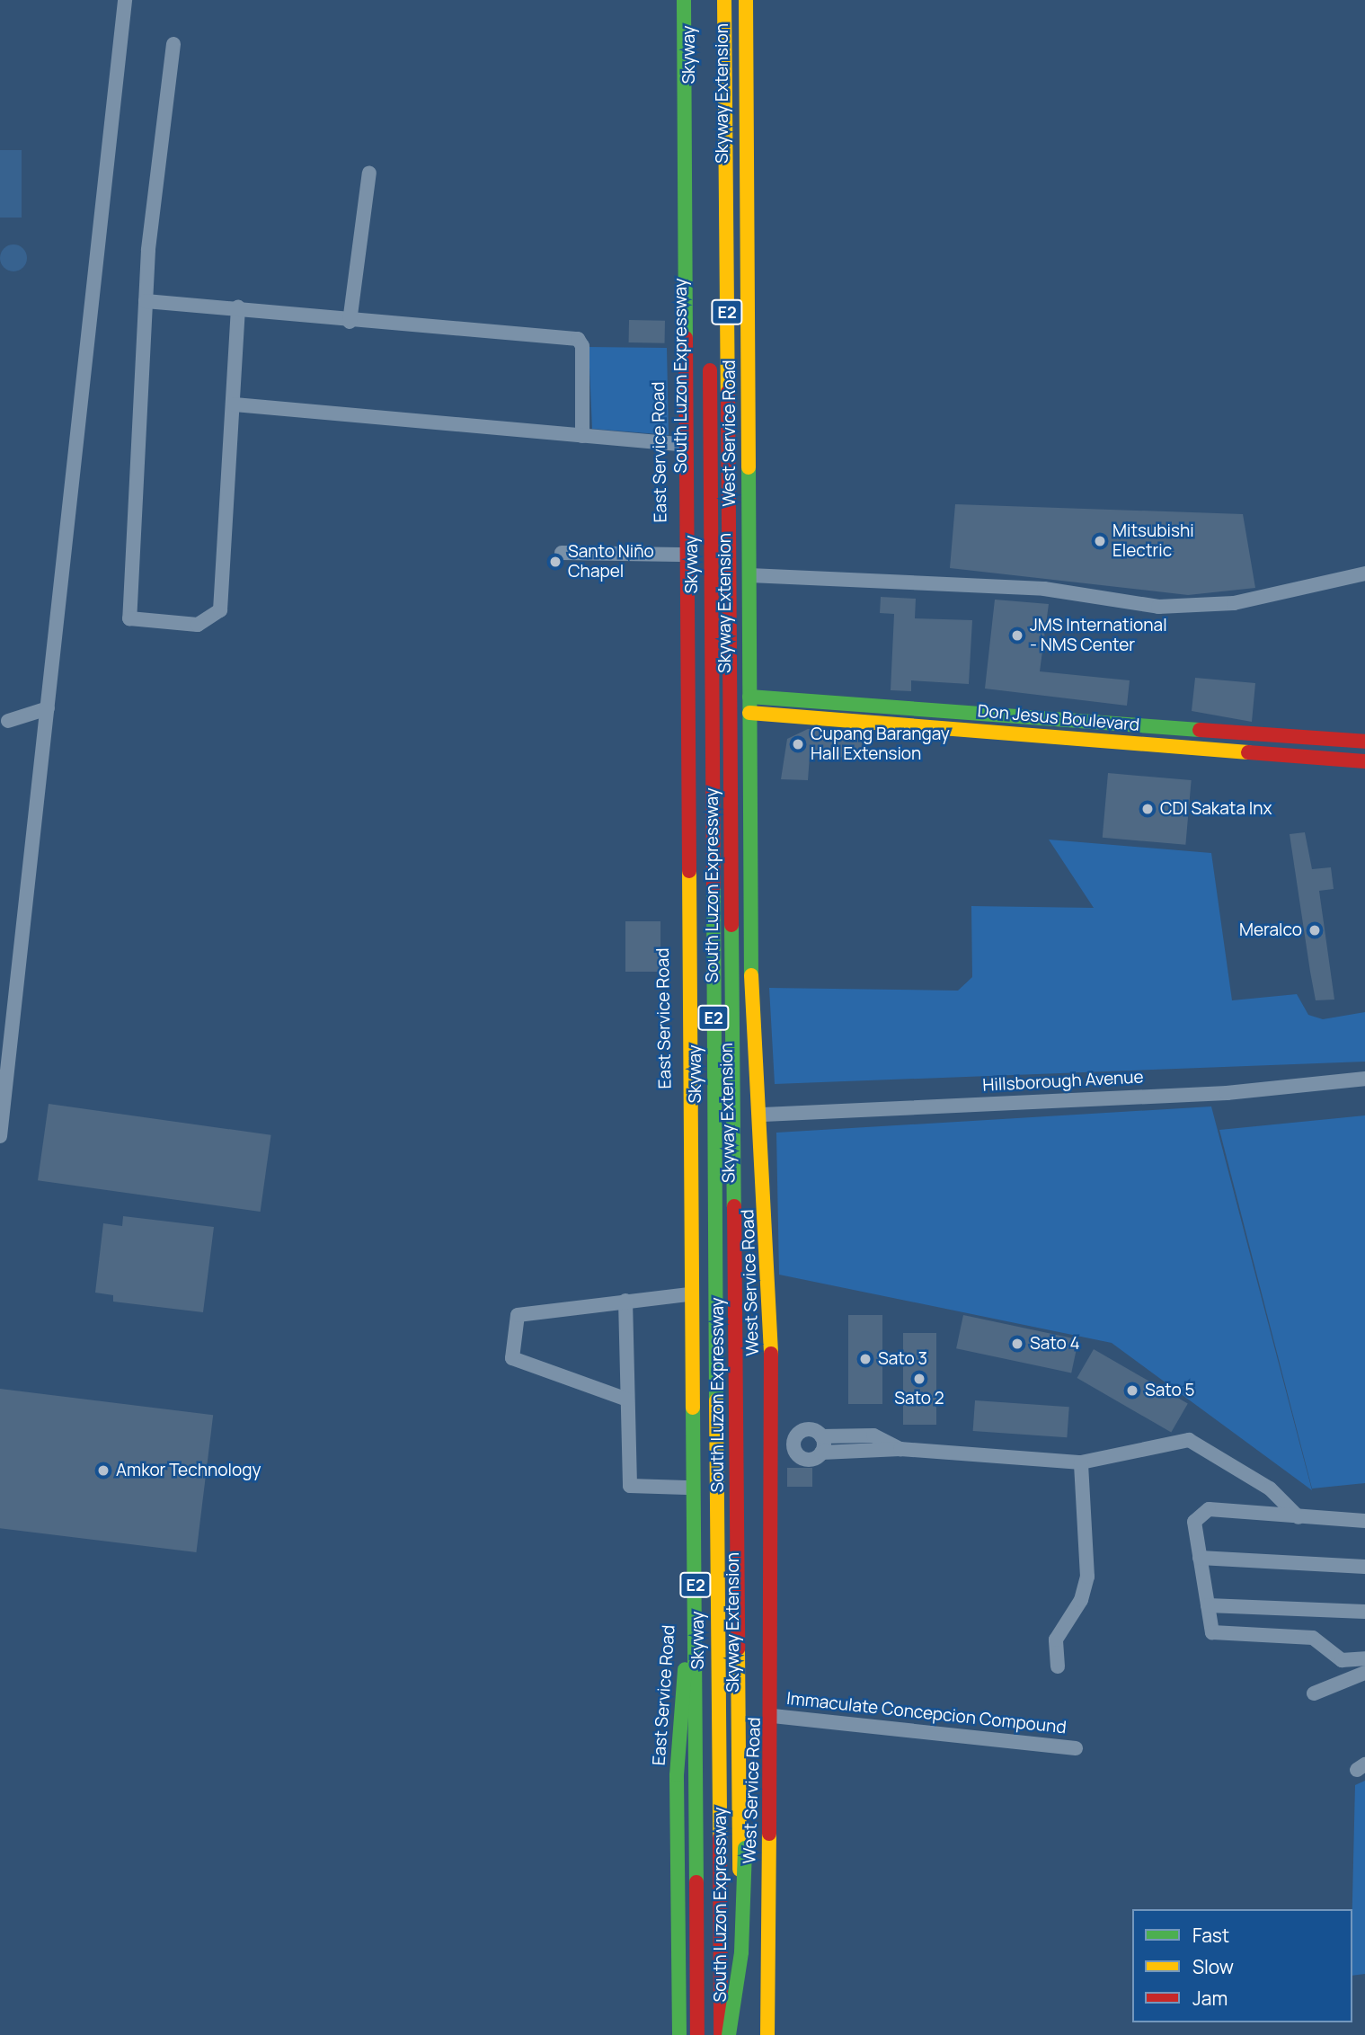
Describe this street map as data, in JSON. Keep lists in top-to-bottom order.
{
  "streets": {
    "main road": [
      "Skyway",
      "Skyway Extension",
      "E2",
      "South Luzon Expressway",
      "West Service Road",
      "East Service Road",
      "Don Jesus Boulevard"
    ],
    "street": ["Hillsborough Avenue", "Immaculate Concepcion Compound"]
  },
  "crossings": [
    ["Skyway", "Skyway Extension"],
    ["Skyway Extension", "West Service Road"],
    ["West Service Road", "Don Jesus Boulevard"],
    ["West Service Road", "Hillsborough Avenue"],
    ["West Service Road", "Immaculate Concepcion Compound"]
  ],
  "places": [
    "Mitsubishi Electric",
    "Santo Niño Chapel",
    "JMS International - NMS Center",
    "Cupang Barangay Hall Extension",
    "CDI Sakata Inx",
    "Meralco",
    "Sato 4",
    "Sato 3",
    "Sato 2",
    "Sato 5",
    "Amkor Technology"
  ],
  "legend": ["Fast", "Slow", "Jam"]
}
